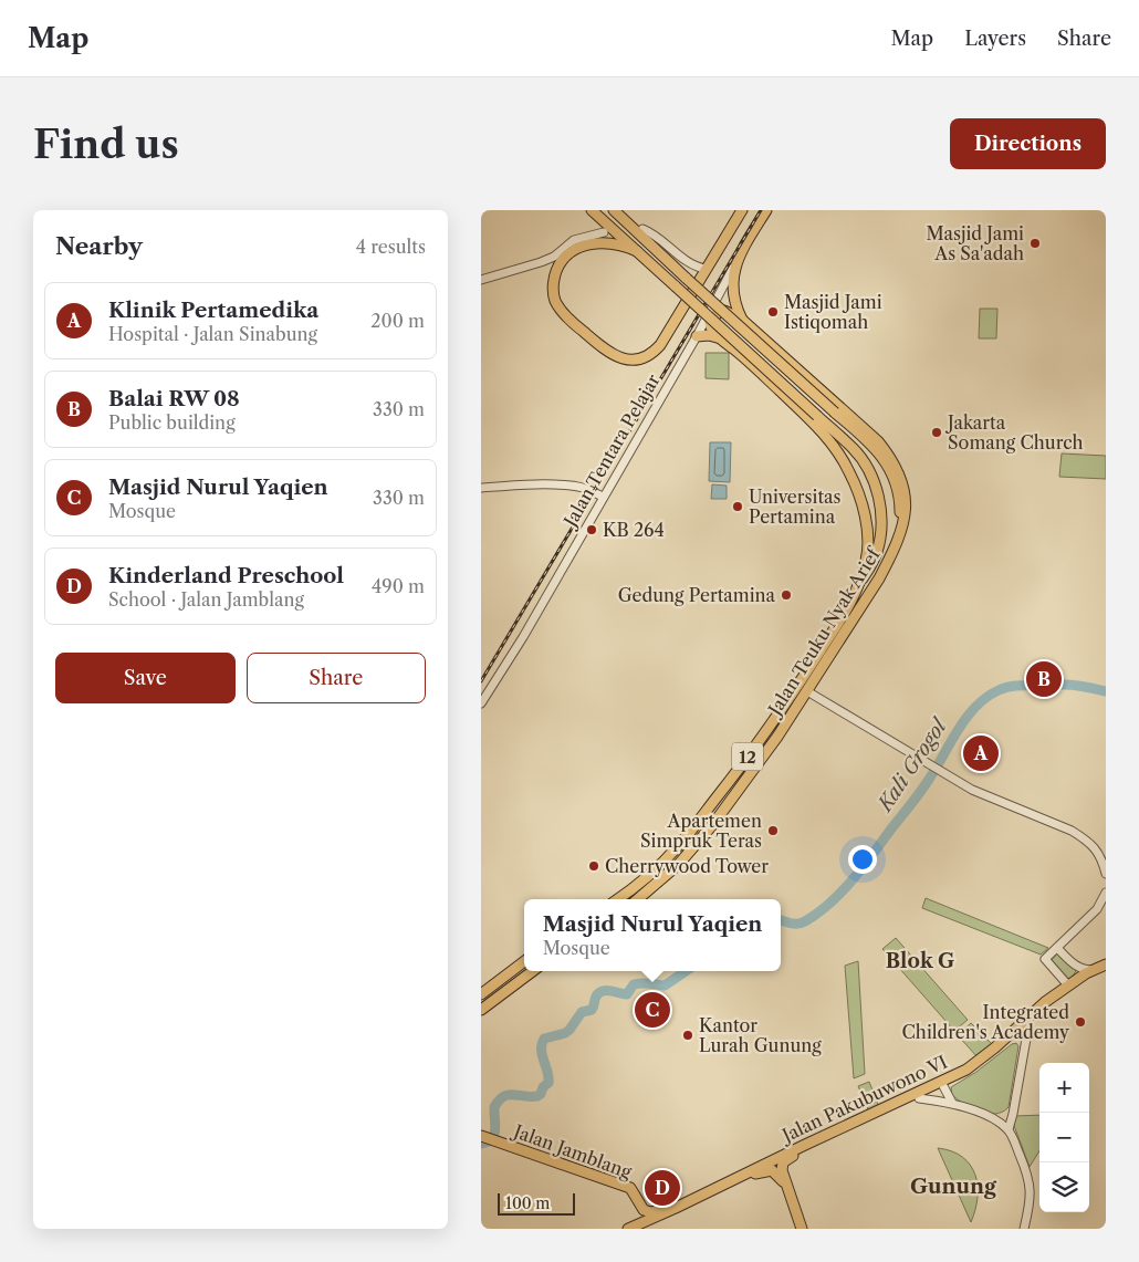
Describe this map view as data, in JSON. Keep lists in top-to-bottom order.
{
  "streets": {
    "main road": [
      "Jalan Tentara Pelajar",
      "Jalan Teuku Nyak Arief",
      "12",
      "Jalan Pakubuwono VI",
      "Jalan Jamblang"
    ]
  },
  "crossings": [
    ["Jalan Pakubuwono VI", "Jalan Jamblang"]
  ],
  "districts": ["Blok G", "Gunung"],
  "water": ["Kali Grogol"],
  "places": [
    "Masjid Jami As Sa'adah",
    "Masjid Jami Istiqomah",
    "Jakarta Somang Church",
    "Universitas Pertamina",
    "KB 264",
    "Gedung Pertamina",
    "Apartemen Simpruk Teras",
    "Cherrywood Tower",
    "Integrated Children's Academy",
    "Kantor Lurah Gunung"
  ],
  "scale_bar": "100 m",
  "page": {
    "header": "Map",
    "nav": ["Map", "Layers", "Share"],
    "buttons": [
      "Directions",
      ["Save", "Share"]
    ],
    "title": "Find us",
    "heading": ["Nearby", "4 results"],
    "list": [
      {
        "mark": "A",
        "name": "Klinik Pertamedika",
        "note": "Hospital · Jalan Sinabung",
        "value": "200 m"
      },
      {
        "mark": "B",
        "name": "Balai RW 08",
        "note": "Public building",
        "value": "330 m"
      },
      {
        "mark": "C",
        "name": "Masjid Nurul Yaqien",
        "note": "Mosque",
        "value": "330 m"
      },
      {
        "mark": "D",
        "name": "Kinderland Preschool",
        "note": "School · Jalan Jamblang",
        "value": "490 m"
      }
    ],
    "pins": [
      "B",
      "A",
      "C",
      "D"
    ],
    "popup": ["Masjid Nurul Yaqien", "Mosque"],
    "map_buttons": ["+", "−"],
    "scale": "100 m"
  }
}
